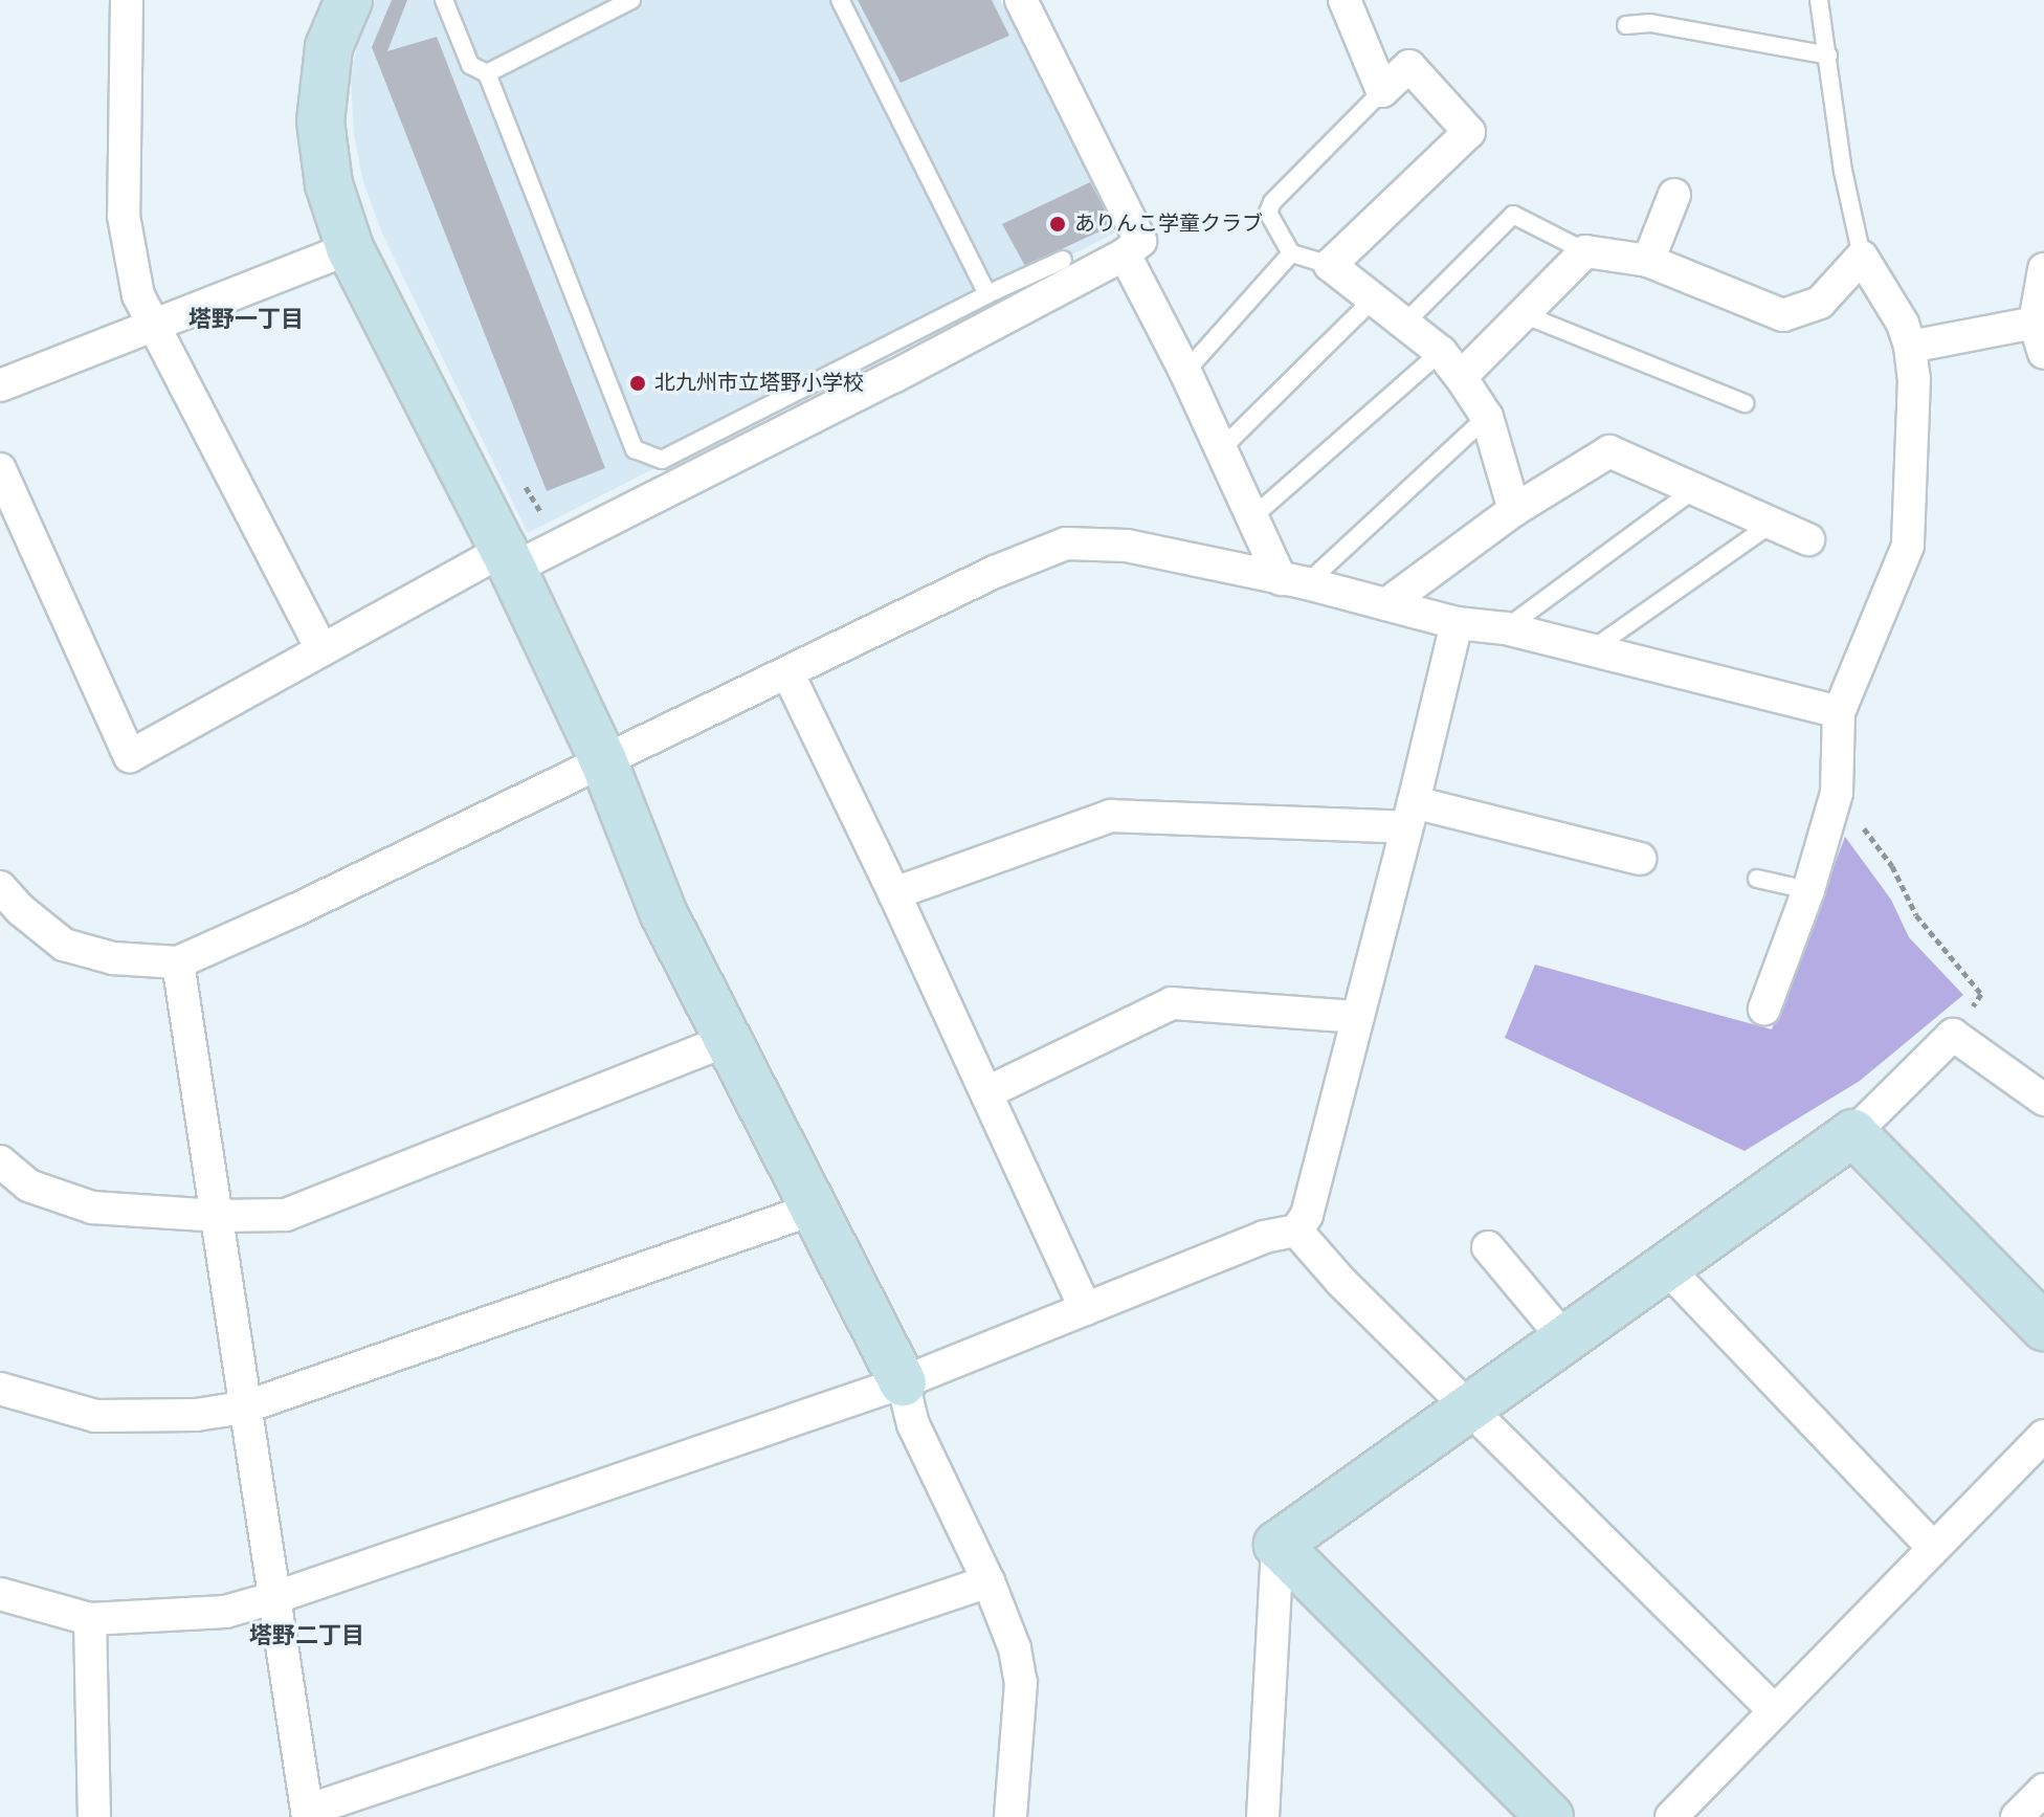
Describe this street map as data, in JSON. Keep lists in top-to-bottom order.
{
  "districts": ["塔野一丁目", "塔野二丁目"],
  "places": ["ありんこ学童クラブ", "北九州市立塔野小学校"]
}
